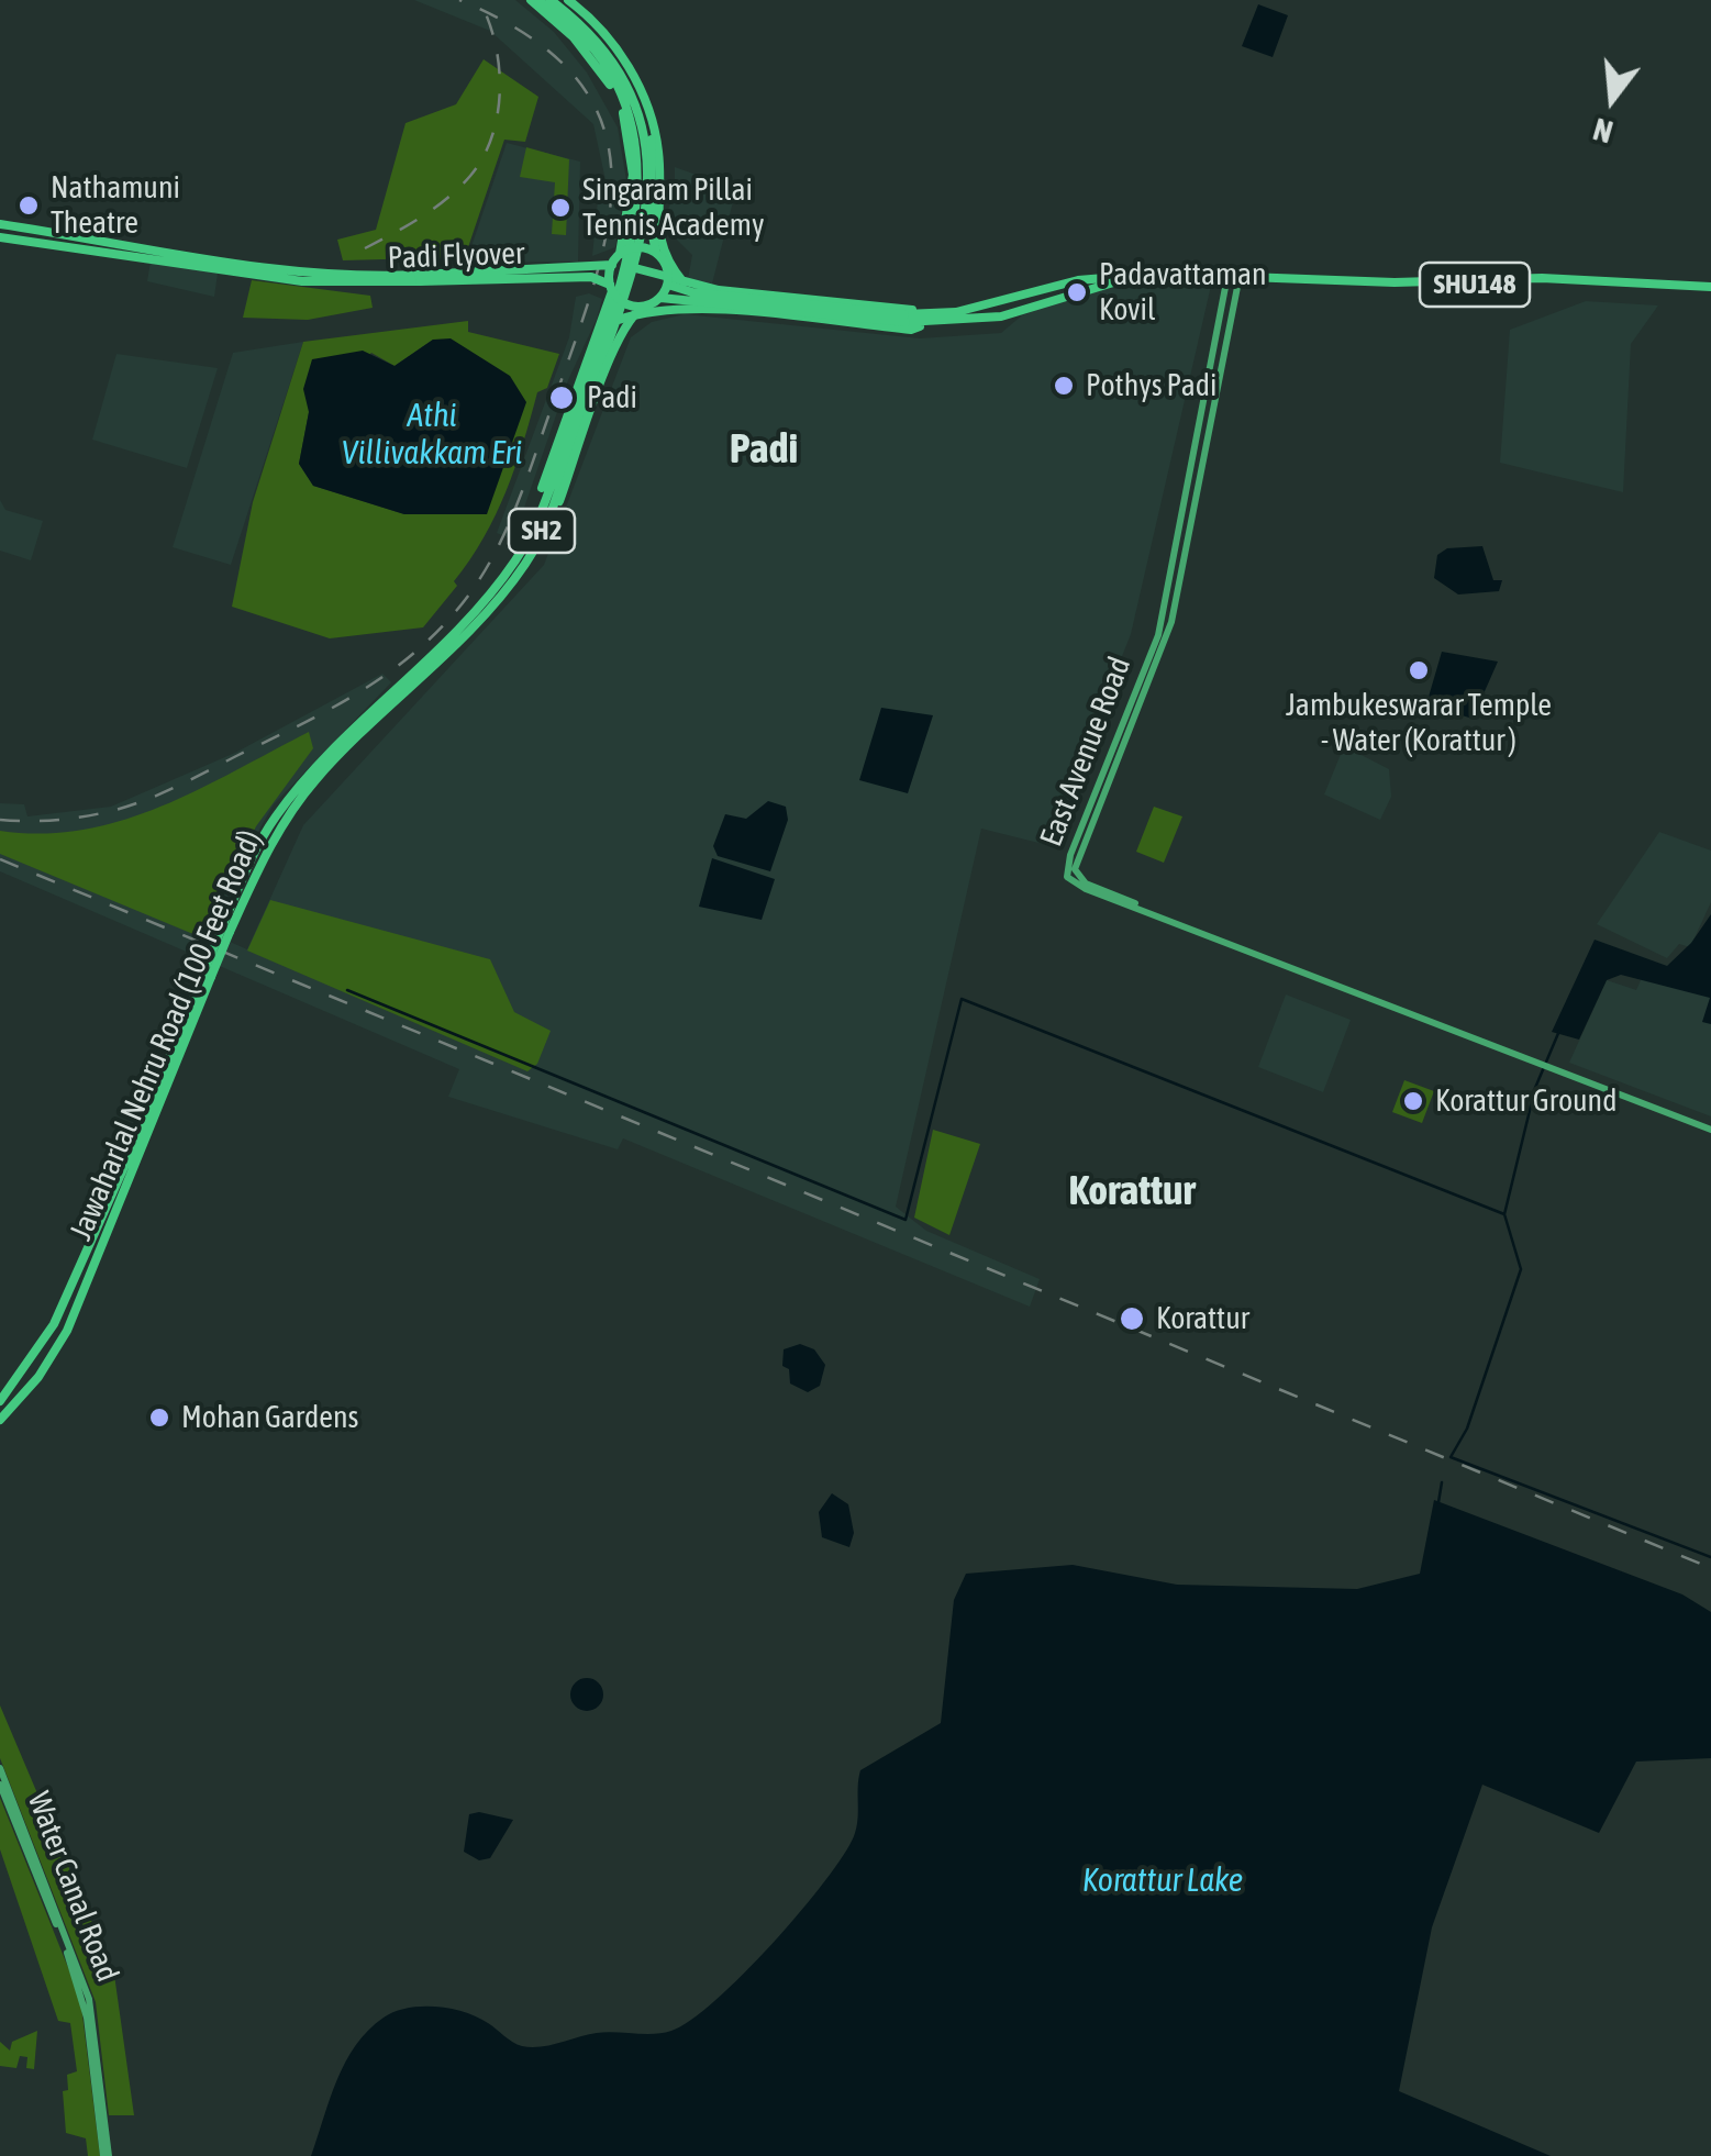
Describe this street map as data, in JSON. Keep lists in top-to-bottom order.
{
  "streets": {
    "main road": [
      "Padi Flyover",
      "SHU148",
      "SH2",
      "East Avenue Road",
      "Jawaharlal Nehru Road (100 Feet Road)",
      "Water Canal Road"
    ]
  },
  "crossings": [
    ["Padi Flyover", "SHU148"],
    ["SHU148", "East Avenue Road"]
  ],
  "districts": ["Padi", "Korattur"],
  "water": ["Athi Villivakkam Eri", "Korattur Lake"],
  "places": [
    "Nathamuni Theatre",
    "Singaram Pillai Tennis Academy",
    "Padavattaman Kovil",
    "Pothys Padi",
    "Padi",
    "Jambukeswarar Temple - Water (Korattur )",
    "Korattur Ground",
    "Korattur",
    "Mohan Gardens"
  ],
  "north": "bottom"
}
